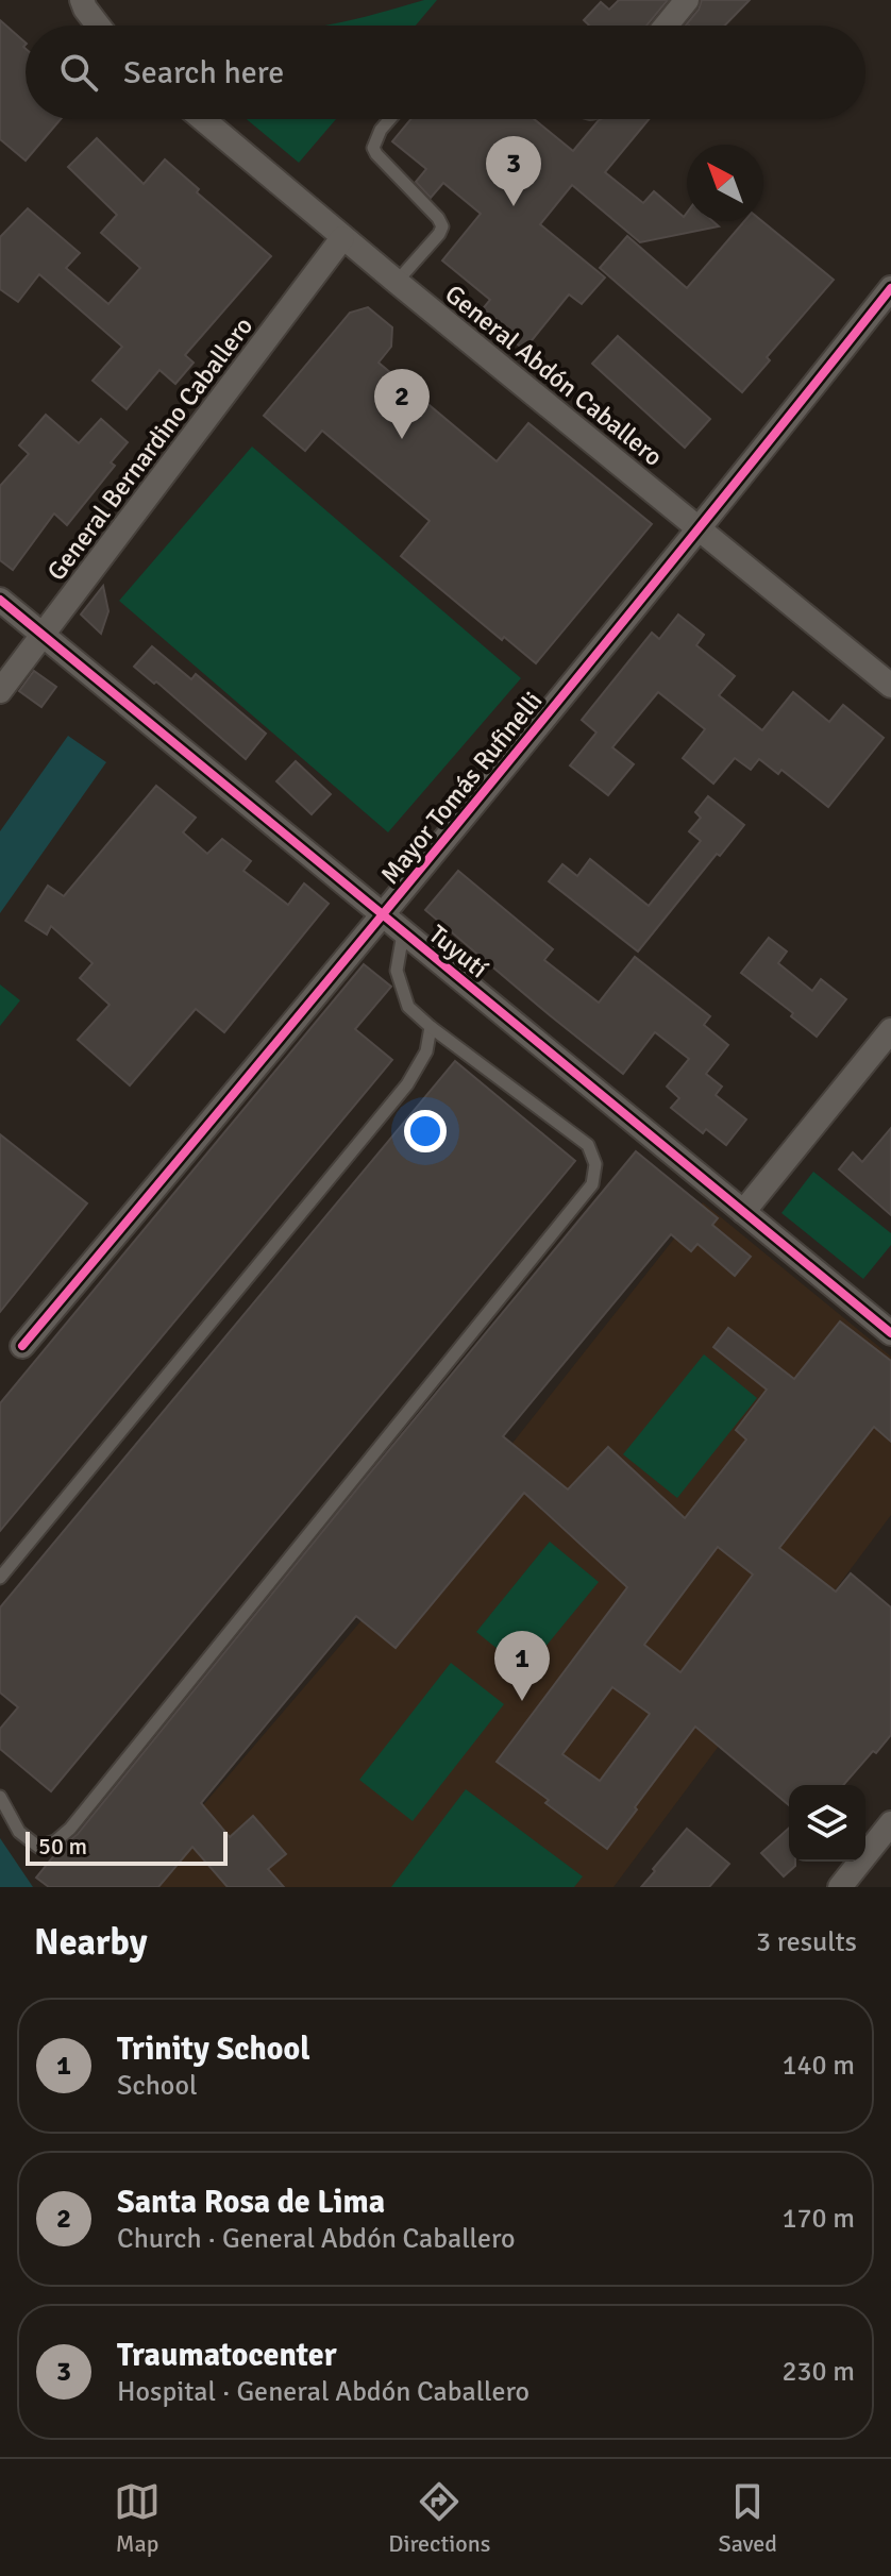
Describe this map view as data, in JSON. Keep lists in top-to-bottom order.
{
  "streets": {
    "street": [
      "General Abdón Caballero",
      "General Bernardino Caballero",
      "Mayor Tomás Rufinelli",
      "Tuyutí"
    ]
  },
  "crossings": [
    ["General Abdón Caballero", "General Bernardino Caballero"],
    ["General Abdón Caballero", "Mayor Tomás Rufinelli"],
    ["General Bernardino Caballero", "Tuyutí"],
    ["Mayor Tomás Rufinelli", "Tuyutí"]
  ],
  "scale_bar": "50 m",
  "north": "top left",
  "page": {
    "search": "Search here",
    "pins": ["3", "2", "1"],
    "scale": "50 m",
    "heading": ["Nearby", "3 results"],
    "list": [
      {
        "mark": "1",
        "name": "Trinity School",
        "note": "School",
        "value": "140 m"
      },
      {
        "mark": "2",
        "name": "Santa Rosa de Lima",
        "note": "Church · General Abdón Caballero",
        "value": "170 m"
      },
      {
        "mark": "3",
        "name": "Traumatocenter",
        "note": "Hospital · General Abdón Caballero",
        "value": "230 m"
      }
    ],
    "nav": ["Map", "Directions", "Saved"]
  }
}
